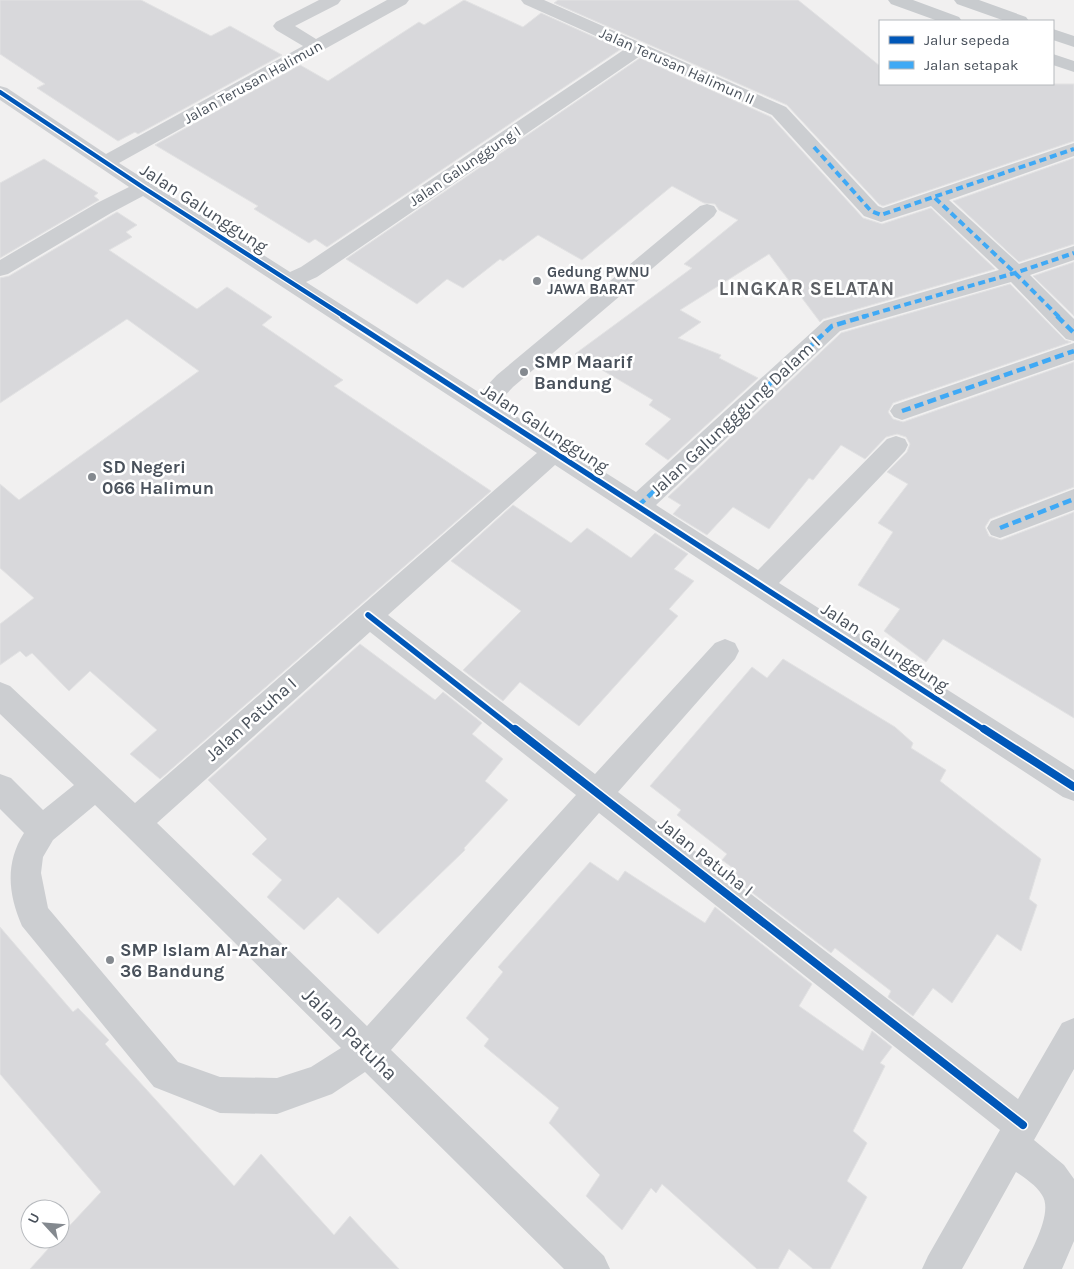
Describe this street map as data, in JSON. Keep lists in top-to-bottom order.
{
  "streets": {
    "street": [
      "Jalan Terusan Halimun II",
      "Jalan Terusan Halimun",
      "Jalan Galunggung I",
      "Jalan Galunggung",
      "Jalan Galungggung Dalam I",
      "Jalan Patuha I",
      "Jalan Patuha"
    ]
  },
  "crossings": [
    ["Jalan Terusan Halimun II", "Jalan Galunggung I"],
    ["Jalan Terusan Halimun", "Jalan Galunggung"],
    ["Jalan Galunggung I", "Jalan Galunggung"],
    ["Jalan Galunggung", "Jalan Galungggung Dalam I"],
    ["Jalan Galunggung", "Jalan Patuha I"],
    ["Jalan Patuha I", "Jalan Patuha"]
  ],
  "districts": ["LINGKAR SELATAN"],
  "places": [
    "Gedung PWNU JAWA BARAT",
    "SMP Maarif Bandung",
    "SD Negeri 066 Halimun",
    "SMP Islam Al-Azhar 36 Bandung"
  ],
  "legend": ["Jalur sepeda", "Jalan setapak"],
  "north": "top left"
}
